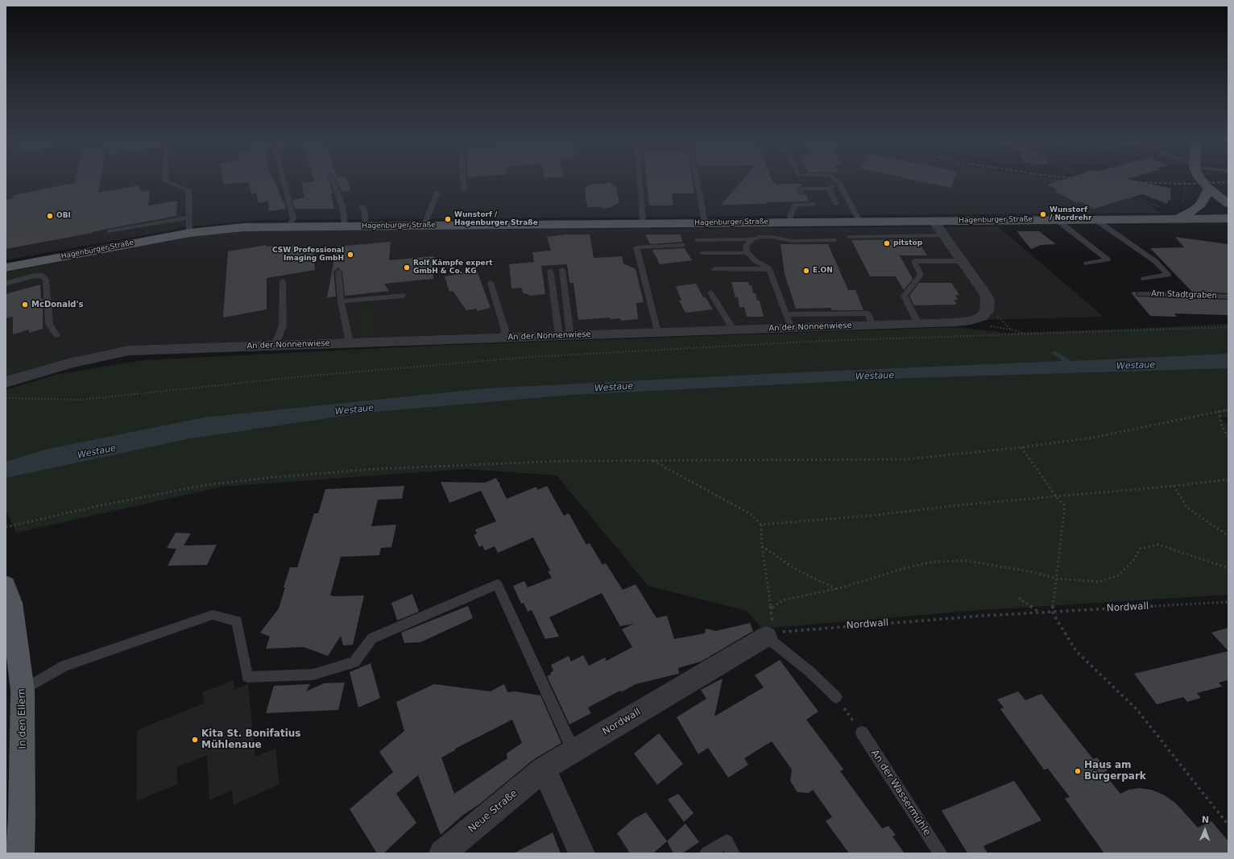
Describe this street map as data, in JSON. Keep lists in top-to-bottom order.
{
  "streets": {
    "main road": ["Hagenburger Straße", "In den Ellern"],
    "street": ["An der Nonnenwiese", "Nordwall", "Neue Straße"],
    "lane": ["Am Stadtgraben", "An der Wassermühle"]
  },
  "crossings": [
    ["Nordwall", "Neue Straße"]
  ],
  "water": ["Westaue"],
  "places": [
    "Wunstorf / Nordrehr",
    "OBI",
    "Wunstorf / Hagenburger Straße",
    "pitstop",
    "CSW Professional Imaging GmbH",
    "Rolf Kämpfe expert GmbH & Co. KG",
    "E.ON",
    "McDonald's",
    "Kita St. Bonifatius Mühlenaue",
    "Haus am Bürgerpark"
  ],
  "north": "top"
}
